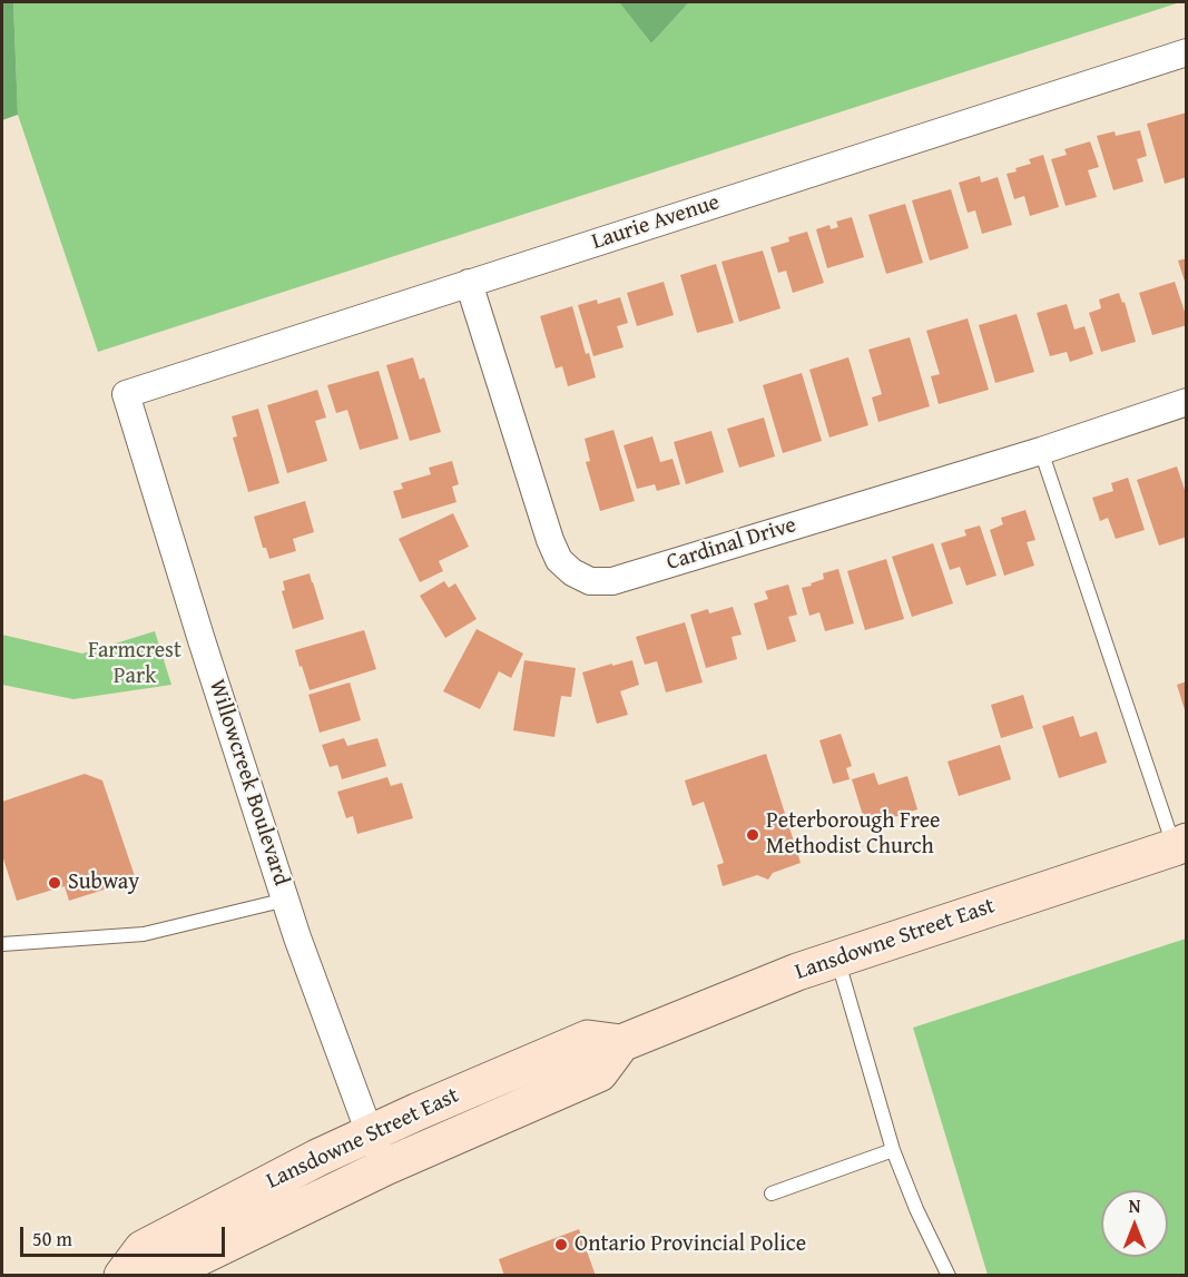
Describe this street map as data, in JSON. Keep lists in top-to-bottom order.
{
  "streets": {
    "main road": ["Lansdowne Street East"],
    "street": ["Laurie Avenue", "Cardinal Drive", "Willowcreek Boulevard"]
  },
  "crossings": [
    ["Laurie Avenue", "Cardinal Drive"],
    ["Laurie Avenue", "Willowcreek Boulevard"],
    ["Willowcreek Boulevard", "Lansdowne Street East"]
  ],
  "parks": ["Farmcrest Park"],
  "places": ["Peterborough Free Methodist Church", "Subway", "Ontario Provincial Police"],
  "scale_bar": "50 m",
  "north": "top"
}
